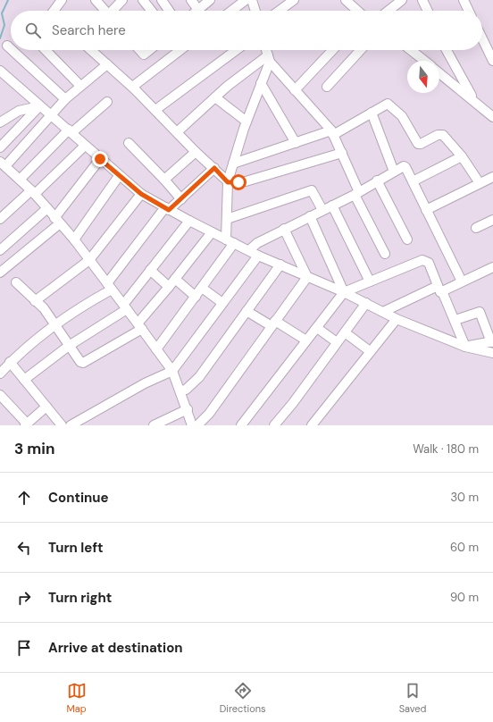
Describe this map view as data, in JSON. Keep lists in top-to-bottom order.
{
  "north": "bottom",
  "page": {
    "search": "Search here",
    "heading": ["3 min", "Walk · 180 m"],
    "list": [
      ["Continue", "30 m"],
      ["Turn left", "60 m"],
      ["Turn right", "90 m"],
      "Arrive at destination"
    ],
    "nav": ["Map", "Directions", "Saved"]
  }
}
